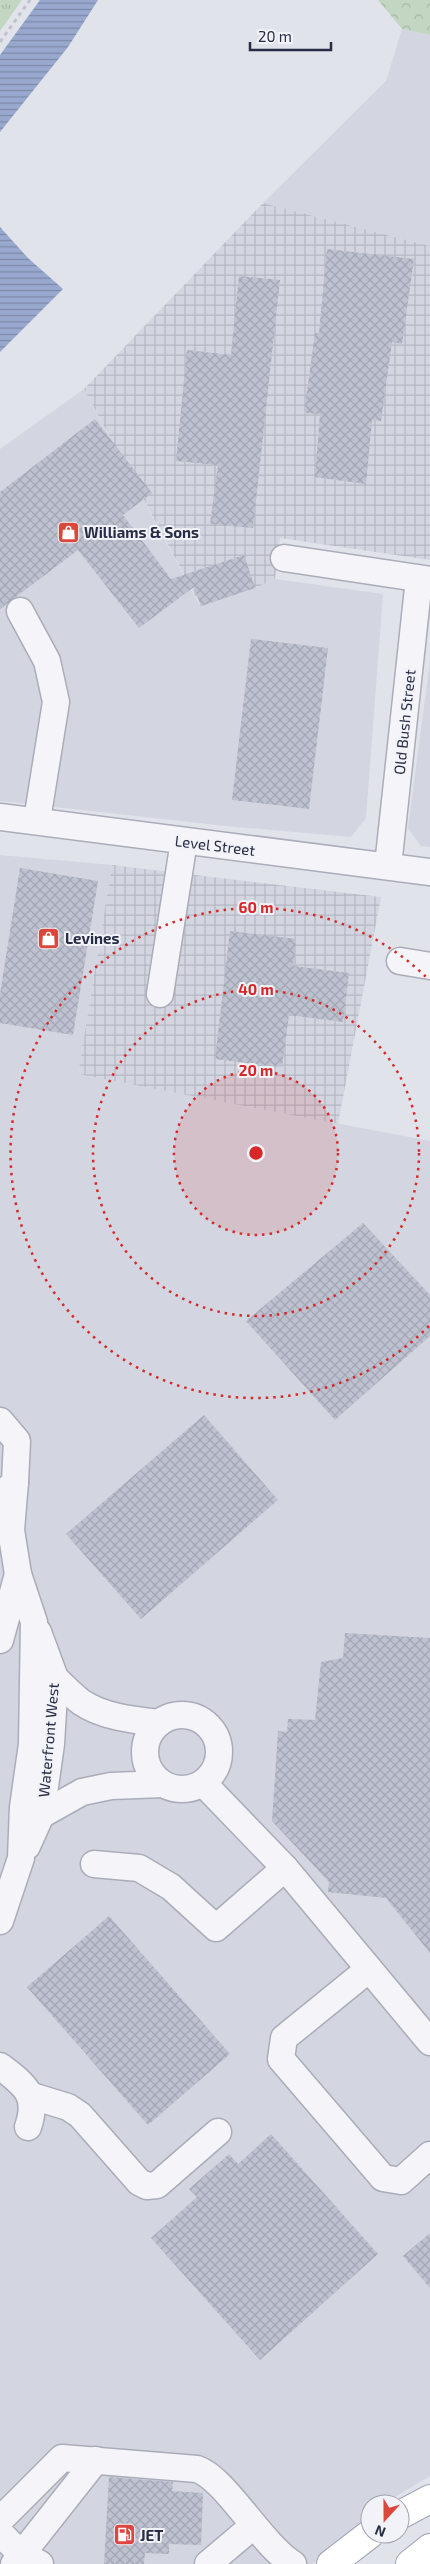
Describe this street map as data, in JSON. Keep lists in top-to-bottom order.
{
  "streets": {
    "street": ["Old Bush Street", "Level Street", "Waterfront West"]
  },
  "crossings": [
    ["Old Bush Street", "Level Street"]
  ],
  "places": {
    "shop": ["Williams & Sons", "Levines"],
    "fuel station": ["JET"]
  },
  "scale_bar": "20 m",
  "north": "bottom",
  "rings": ["60 m", "40 m", "20 m"]
}
